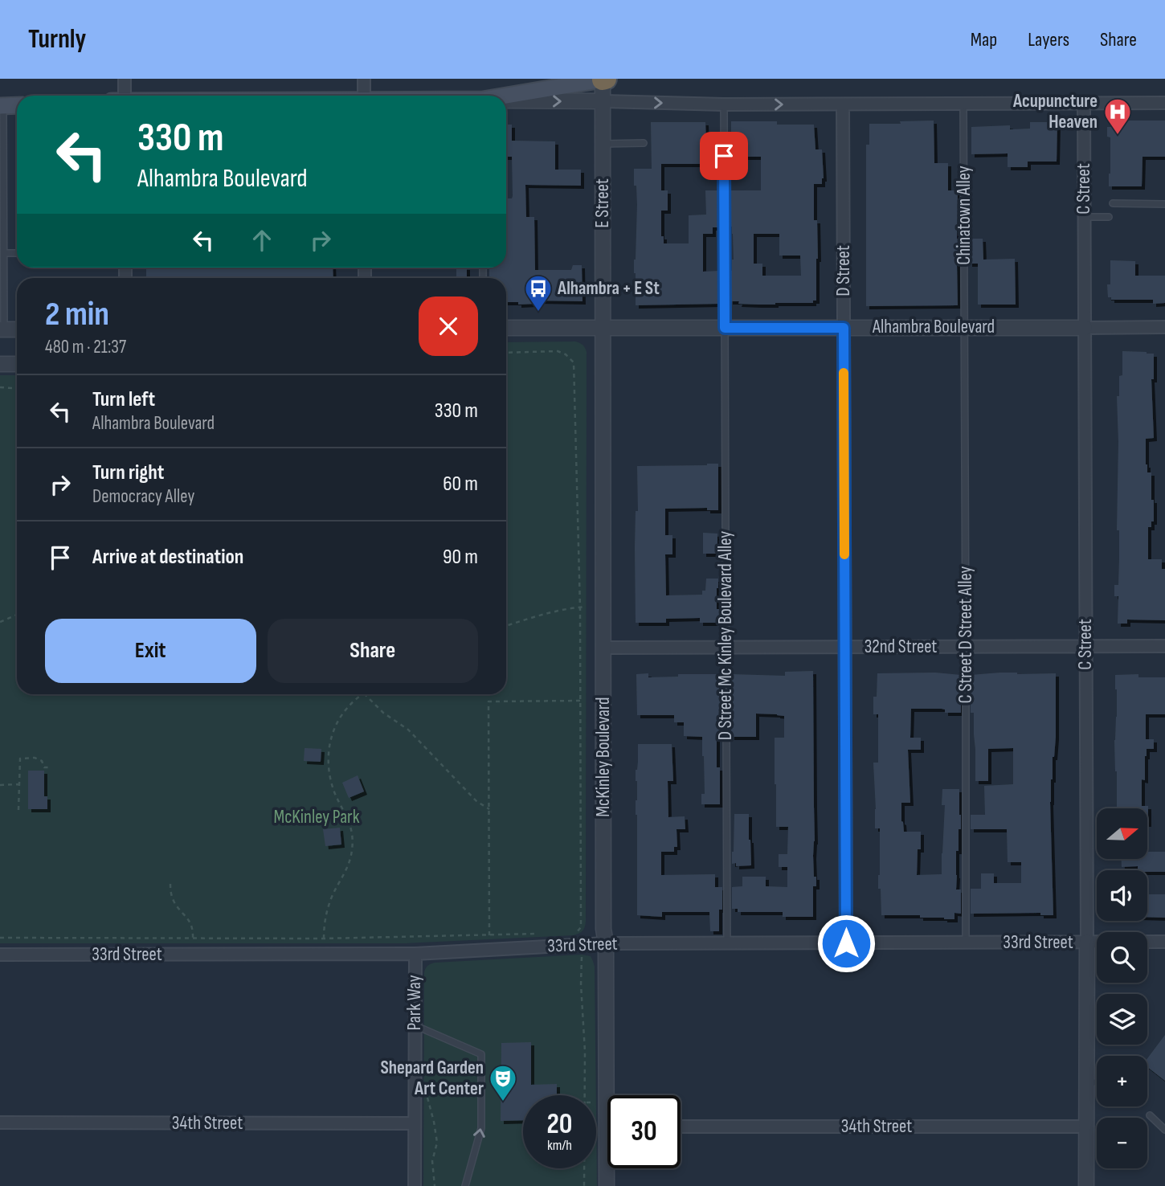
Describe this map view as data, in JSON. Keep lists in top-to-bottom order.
{
  "streets": {
    "street": [
      "C Street",
      "E Street",
      "D Street",
      "Alhambra Boulevard",
      "32nd Street",
      "McKinley Boulevard",
      "33rd Street",
      "Park Way",
      "34th Street"
    ],
    "lane": ["Chinatown Alley", "C Street D Street Alley", "D Street Mc Kinley Boulevard Alley"]
  },
  "crossings": [
    ["C Street", "Alhambra Boulevard"],
    ["C Street", "32nd Street"],
    ["C Street", "33rd Street"],
    ["C Street", "34th Street"],
    ["E Street", "Alhambra Boulevard"],
    ["E Street", "McKinley Boulevard"],
    ["Chinatown Alley", "Alhambra Boulevard"],
    ["Chinatown Alley", "C Street D Street Alley"],
    ["D Street", "Alhambra Boulevard"],
    ["D Street", "32nd Street"],
    ["D Street", "33rd Street"],
    ["Alhambra Boulevard", "C Street D Street Alley"],
    ["Alhambra Boulevard", "D Street Mc Kinley Boulevard Alley"],
    ["Alhambra Boulevard", "McKinley Boulevard"],
    ["C Street D Street Alley", "32nd Street"],
    ["C Street D Street Alley", "33rd Street"],
    ["D Street Mc Kinley Boulevard Alley", "32nd Street"],
    ["D Street Mc Kinley Boulevard Alley", "33rd Street"],
    ["32nd Street", "McKinley Boulevard"],
    ["McKinley Boulevard", "33rd Street"],
    ["33rd Street", "Park Way"],
    ["Park Way", "34th Street"]
  ],
  "parks": ["McKinley Park"],
  "places": {
    "hospital": ["Acupuncture Heaven"],
    "bus stop": ["Alhambra + E St"],
    "theatre": ["Shepard Garden Art Center"]
  },
  "north": "right",
  "page": {
    "header": "Turnly",
    "nav": ["Map", "Layers", "Share"],
    "turn": ["330 m", "Alhambra Boulevard"],
    "heading": ["2 min", "480 m · 21:37"],
    "list": [
      {
        "name": "Turn left",
        "note": "Alhambra Boulevard",
        "value": "330 m"
      },
      {
        "name": "Turn right",
        "note": "Democracy Alley",
        "value": "60 m"
      },
      {
        "name": "Arrive at destination",
        "value": "90 m"
      }
    ],
    "buttons": ["Exit", "Share"],
    "map_buttons": ["+", "−"],
    "speed": "20 km/h",
    "limit": "30"
  }
}
